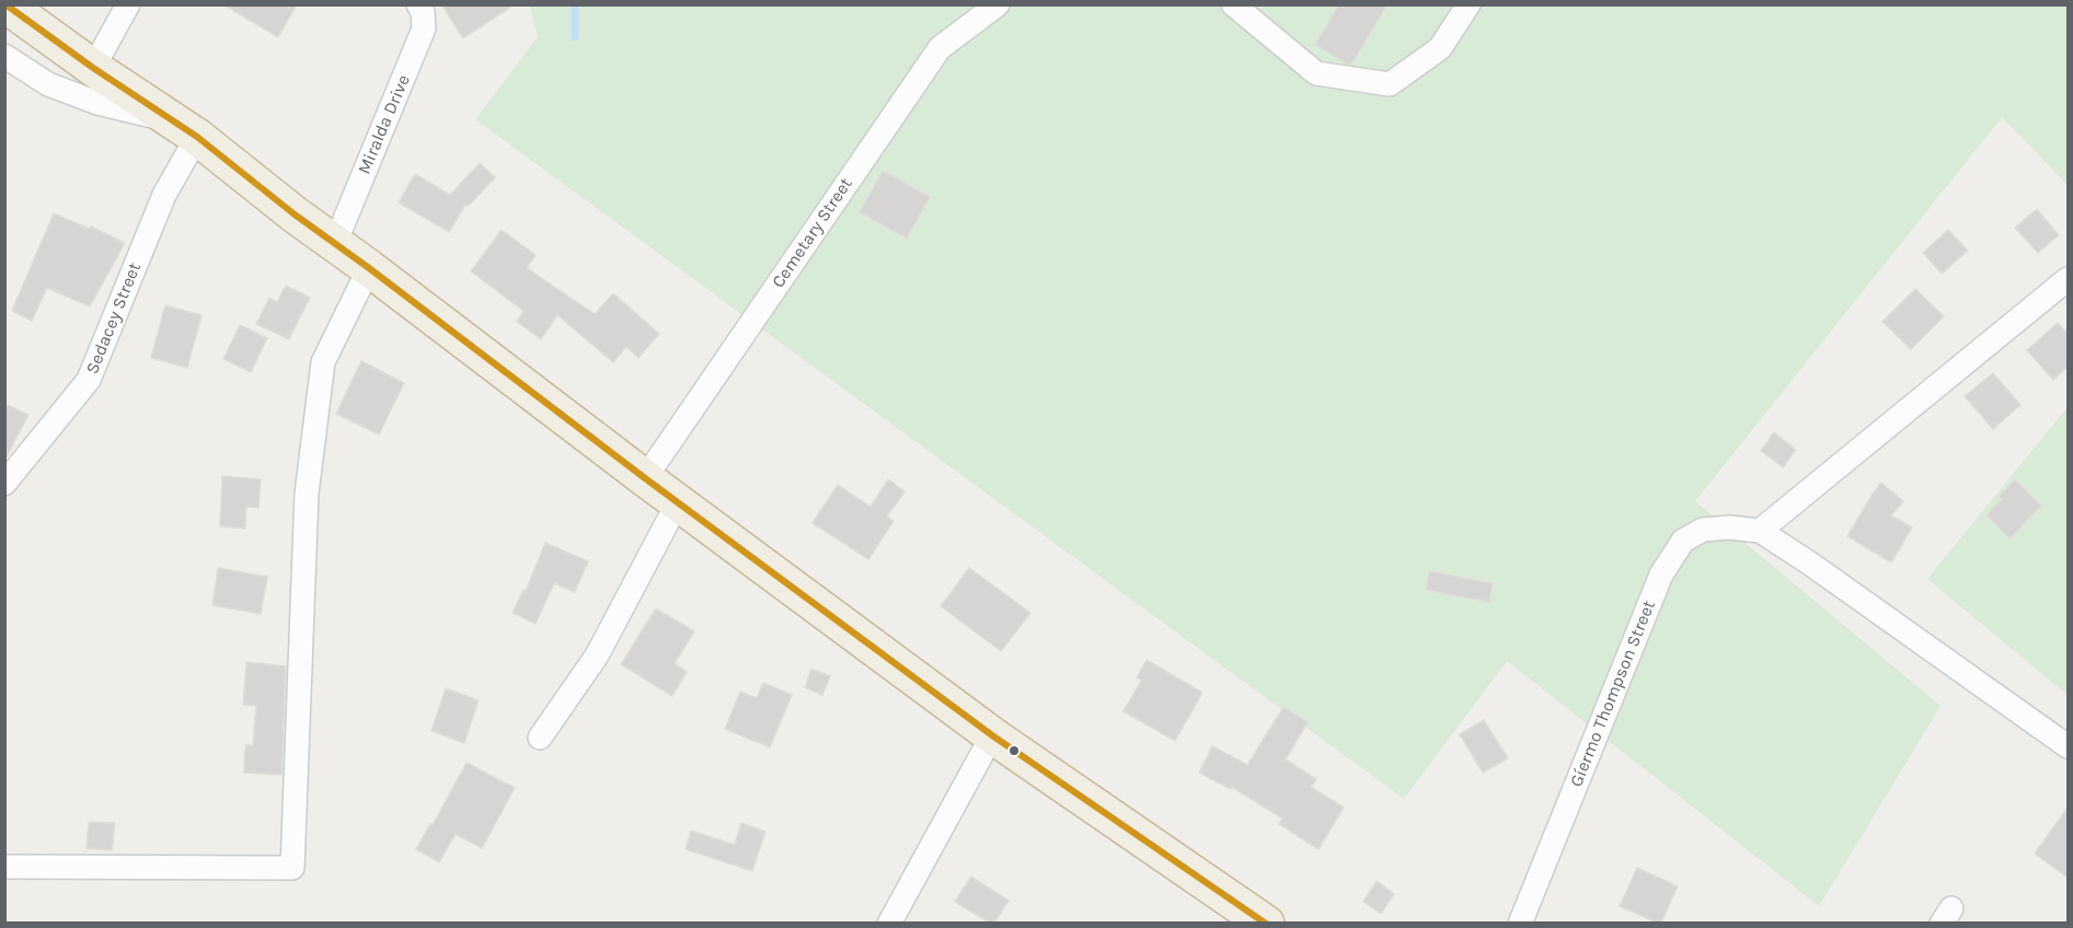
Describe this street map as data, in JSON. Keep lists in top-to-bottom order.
{
  "streets": {
    "street": [
      "Miralda Drive",
      "Cemetary Street",
      "Sedacey Street",
      "Gíermo Thompson Street"
    ]
  }
}
